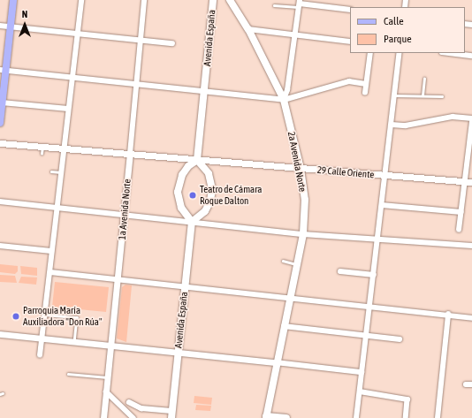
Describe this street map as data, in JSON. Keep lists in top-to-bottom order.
{
  "streets": {
    "main road": ["Avenida España", "2a Avenida Norte"],
    "street": ["29 Calle Oriente", "1a Avenida Norte"]
  },
  "crossings": [
    ["Avenida España", "29 Calle Oriente"],
    ["2a Avenida Norte", "29 Calle Oriente"],
    ["29 Calle Oriente", "1a Avenida Norte"]
  ],
  "places": ["Teatro de Cámara Roque Dalton", "Parroquia María Auxiliadora \"Don Rúa\""],
  "legend": ["Calle", "Parque"],
  "north": "top"
}
